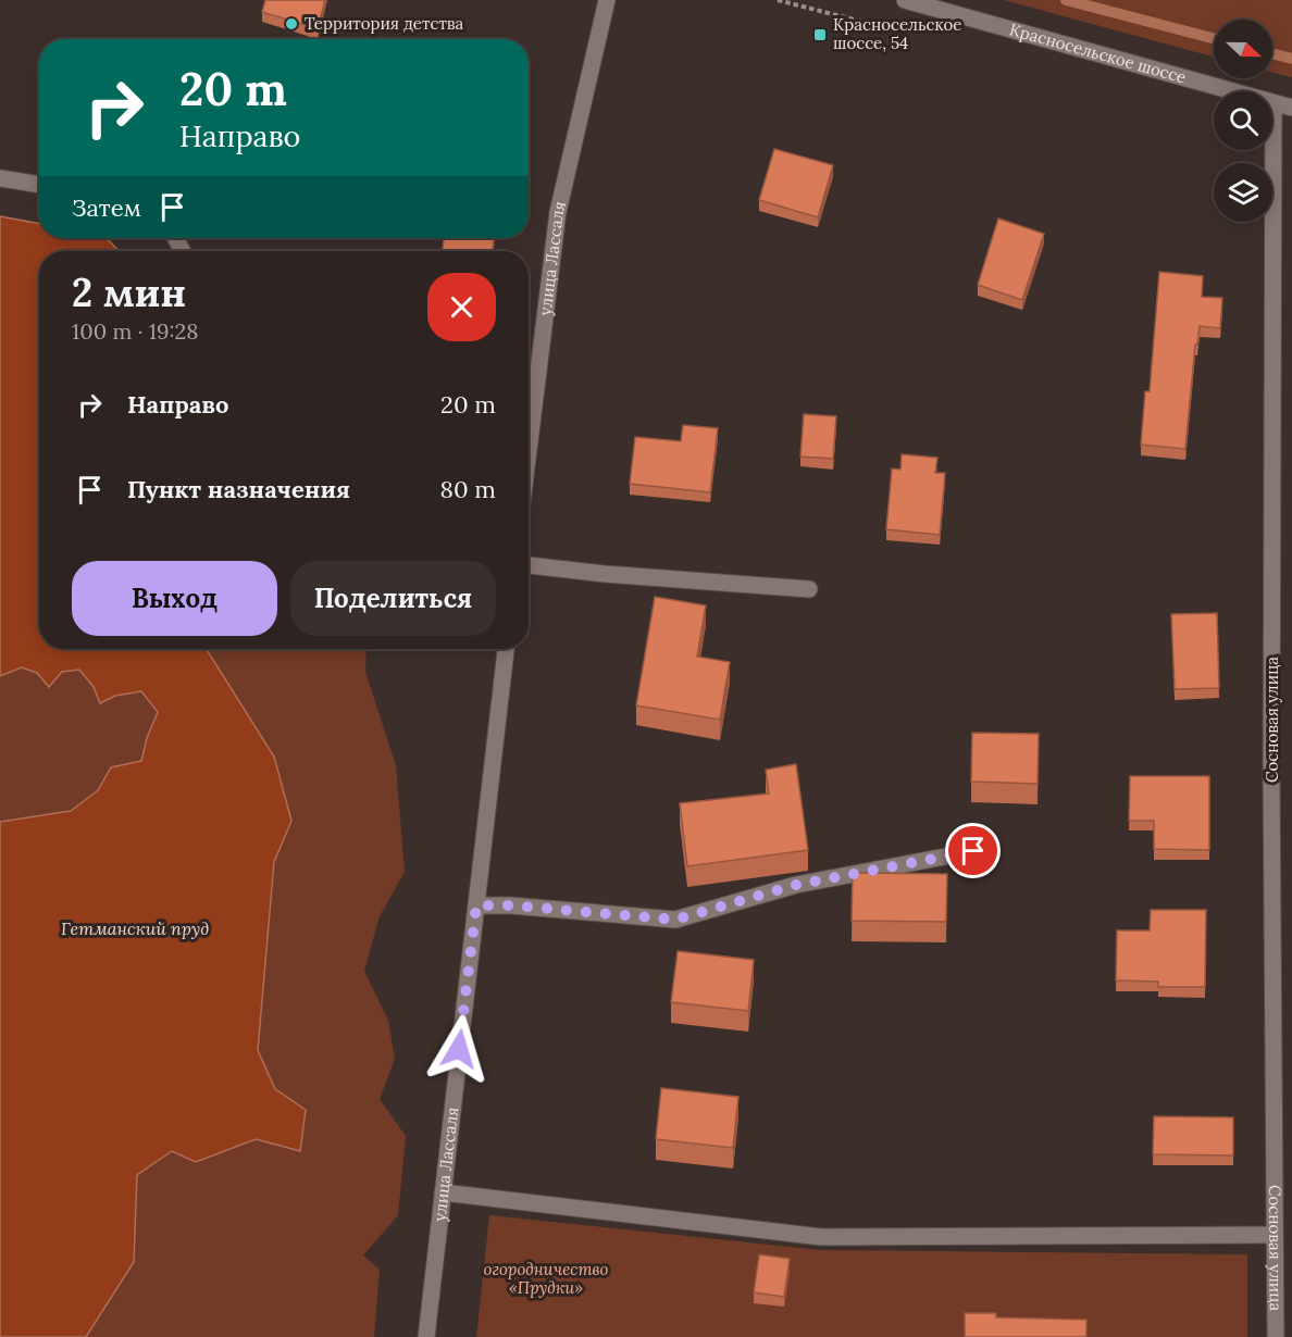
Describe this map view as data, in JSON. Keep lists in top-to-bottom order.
{
  "streets": {
    "street": ["Красносельское шоссе", "улица Лассаля", "Сосновая улица"]
  },
  "crossings": [
    ["Красносельское шоссе", "Сосновая улица"]
  ],
  "water": ["Гетманский пруд"],
  "parks": ["огородничество «Прудки»"],
  "places": {
    "other": ["Территория детства"],
    "transit": ["Красносельское шоссе, 54"]
  },
  "north": "right",
  "page": {
    "turn": ["20 m", "Направо"],
    "then": "Затем",
    "heading": ["2 мин", "100 m · 19:28"],
    "list": [
      {
        "name": "Направо",
        "value": "20 m"
      },
      {
        "name": "Пункт назначения",
        "value": "80 m"
      }
    ],
    "buttons": ["Выход", "Поделиться"]
  }
}
